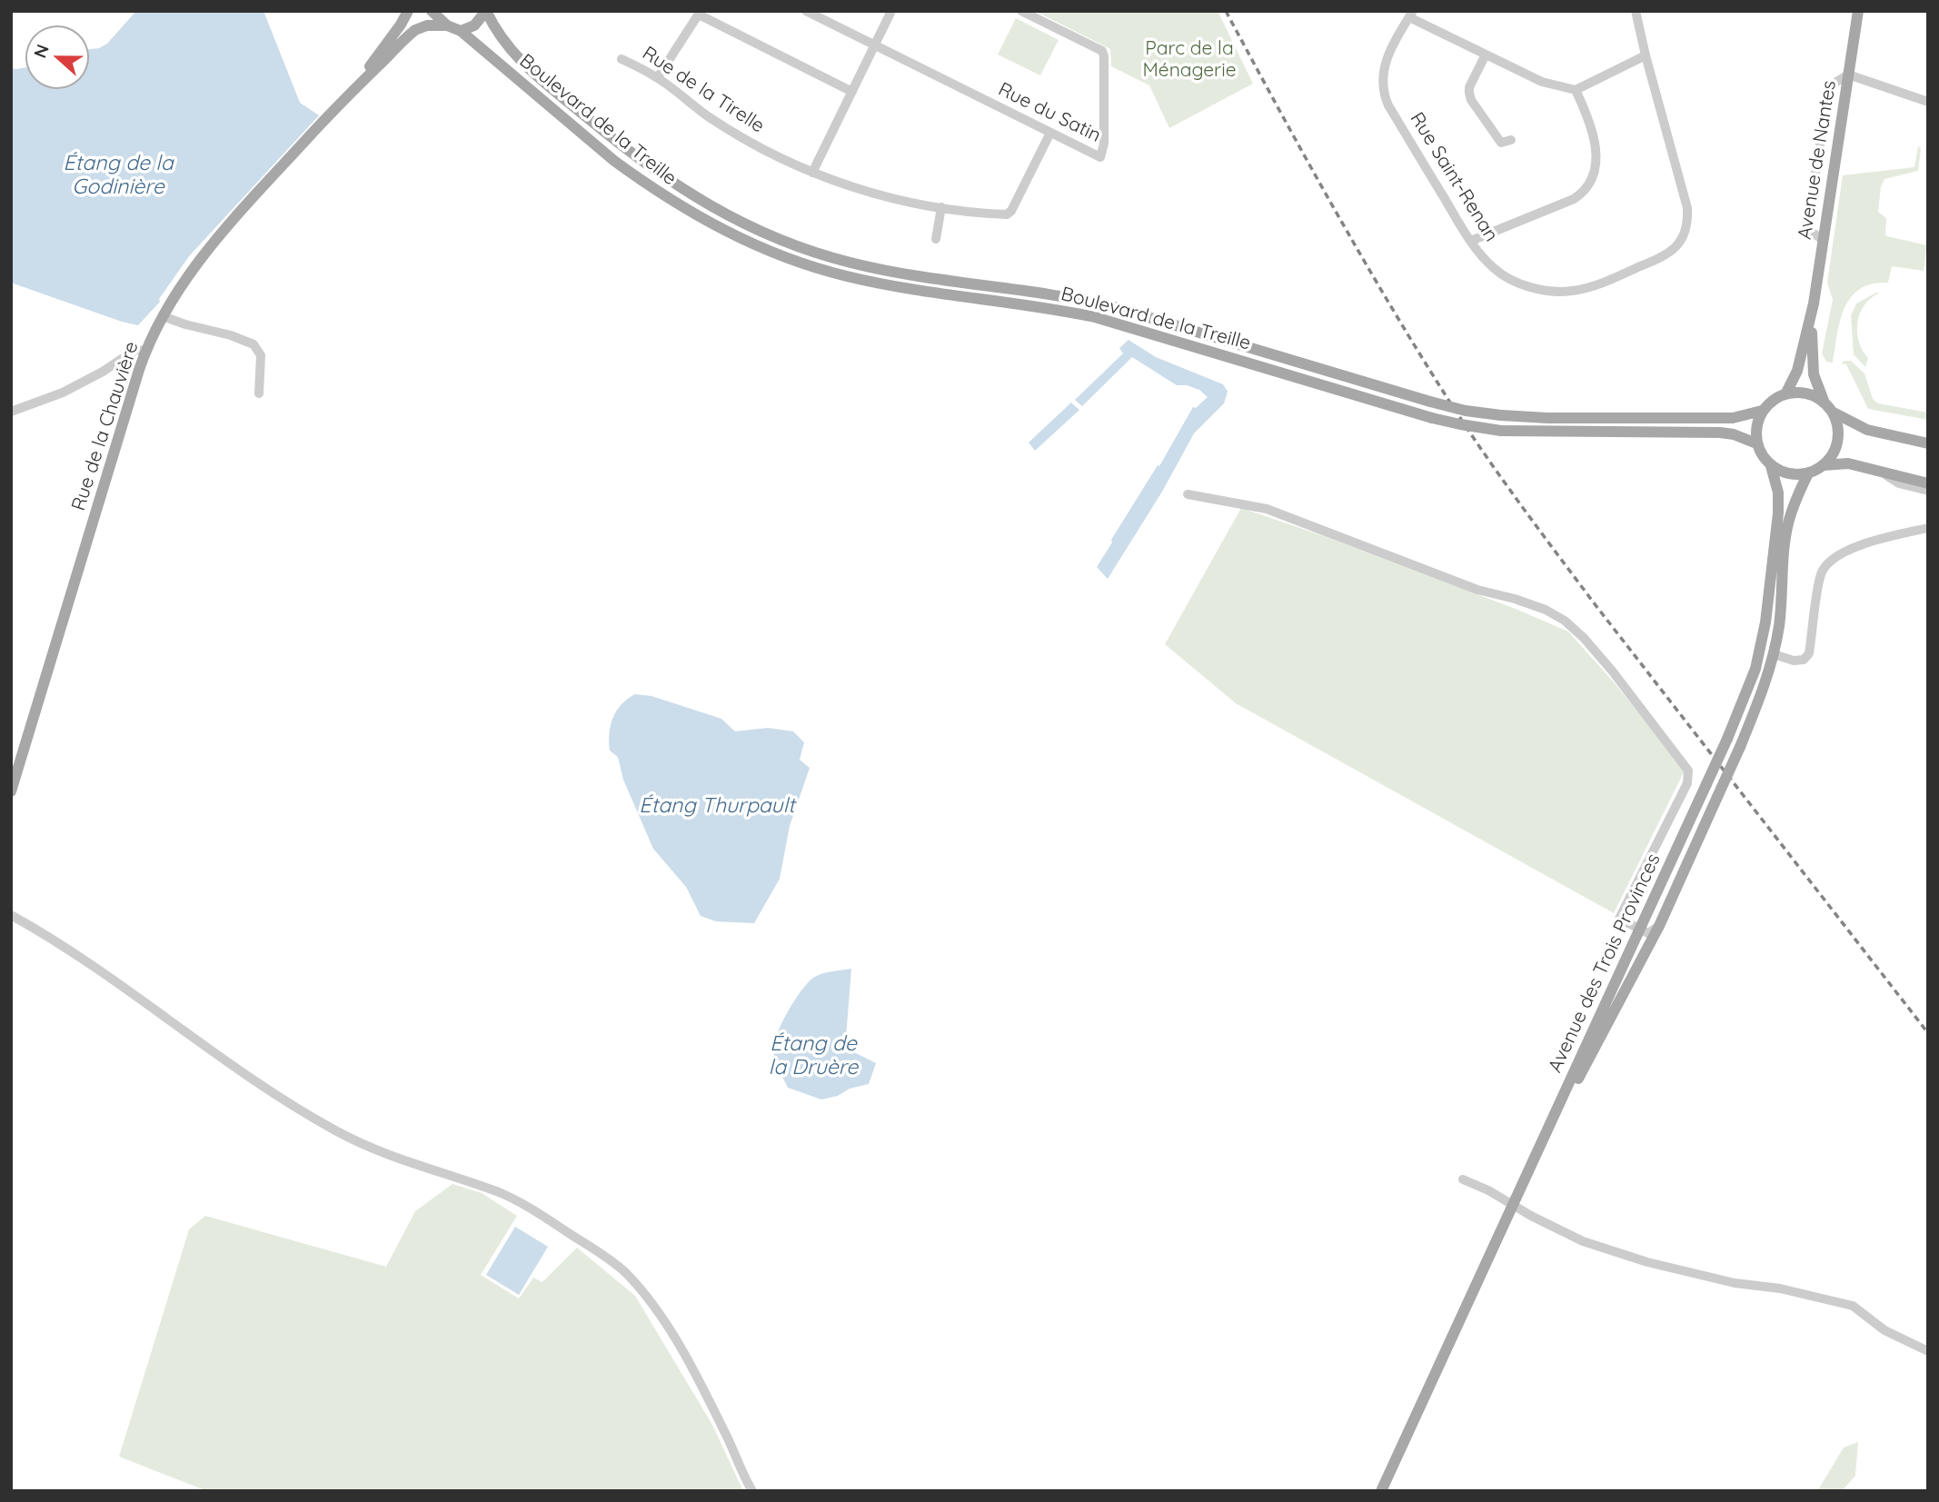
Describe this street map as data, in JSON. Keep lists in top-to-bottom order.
{
  "streets": {
    "main road": [
      "Boulevard de la Treille",
      "Avenue de Nantes",
      "Rue de la Chauvière",
      "Avenue des Trois Provinces"
    ],
    "street": ["Rue de la Tirelle", "Rue du Satin", "Rue Saint-Renan"]
  },
  "crossings": [
    ["Rue de la Tirelle", "Rue du Satin"],
    ["Boulevard de la Treille", "Avenue de Nantes"],
    ["Boulevard de la Treille", "Rue de la Chauvière"],
    ["Boulevard de la Treille", "Avenue des Trois Provinces"],
    ["Avenue de Nantes", "Avenue des Trois Provinces"]
  ],
  "water": ["Étang de la Godinière", "Étang Thurpault", "Étang de la Druère"],
  "parks": ["Parc de la Ménagerie"],
  "north": "left"
}
